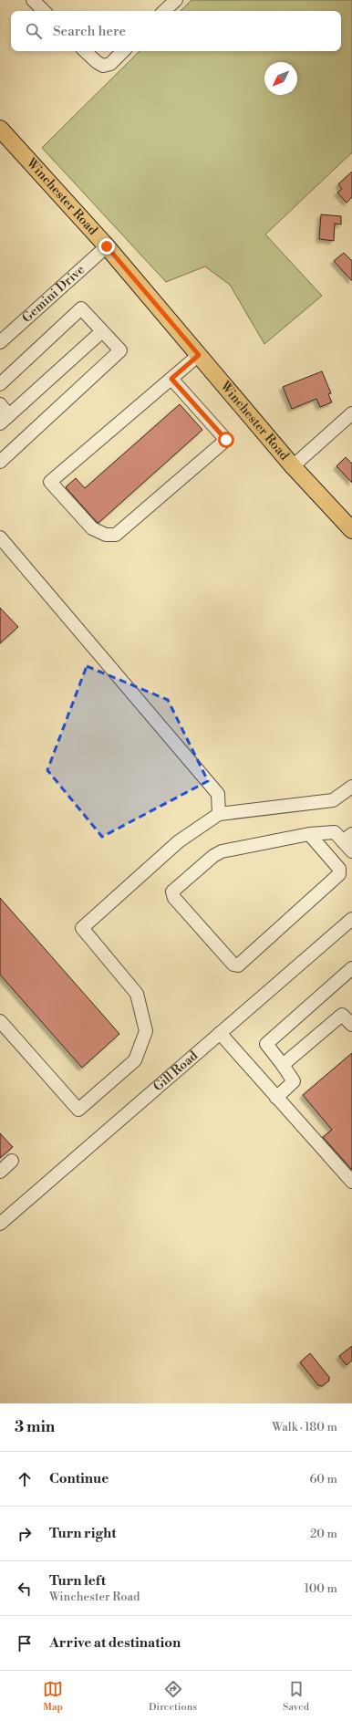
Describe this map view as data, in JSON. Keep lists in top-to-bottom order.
{
  "streets": {
    "main road": ["Winchester Road"],
    "street": ["Gemini Drive", "Gill Road"]
  },
  "crossings": [
    ["Winchester Road", "Gemini Drive"]
  ],
  "north": "bottom left",
  "page": {
    "search": "Search here",
    "heading": ["3 min", "Walk · 180 m"],
    "list": [
      ["Continue", "60 m"],
      ["Turn right", "20 m"],
      ["Turn left", "Winchester Road", "100 m"],
      "Arrive at destination"
    ],
    "nav": ["Map", "Directions", "Saved"]
  }
}
